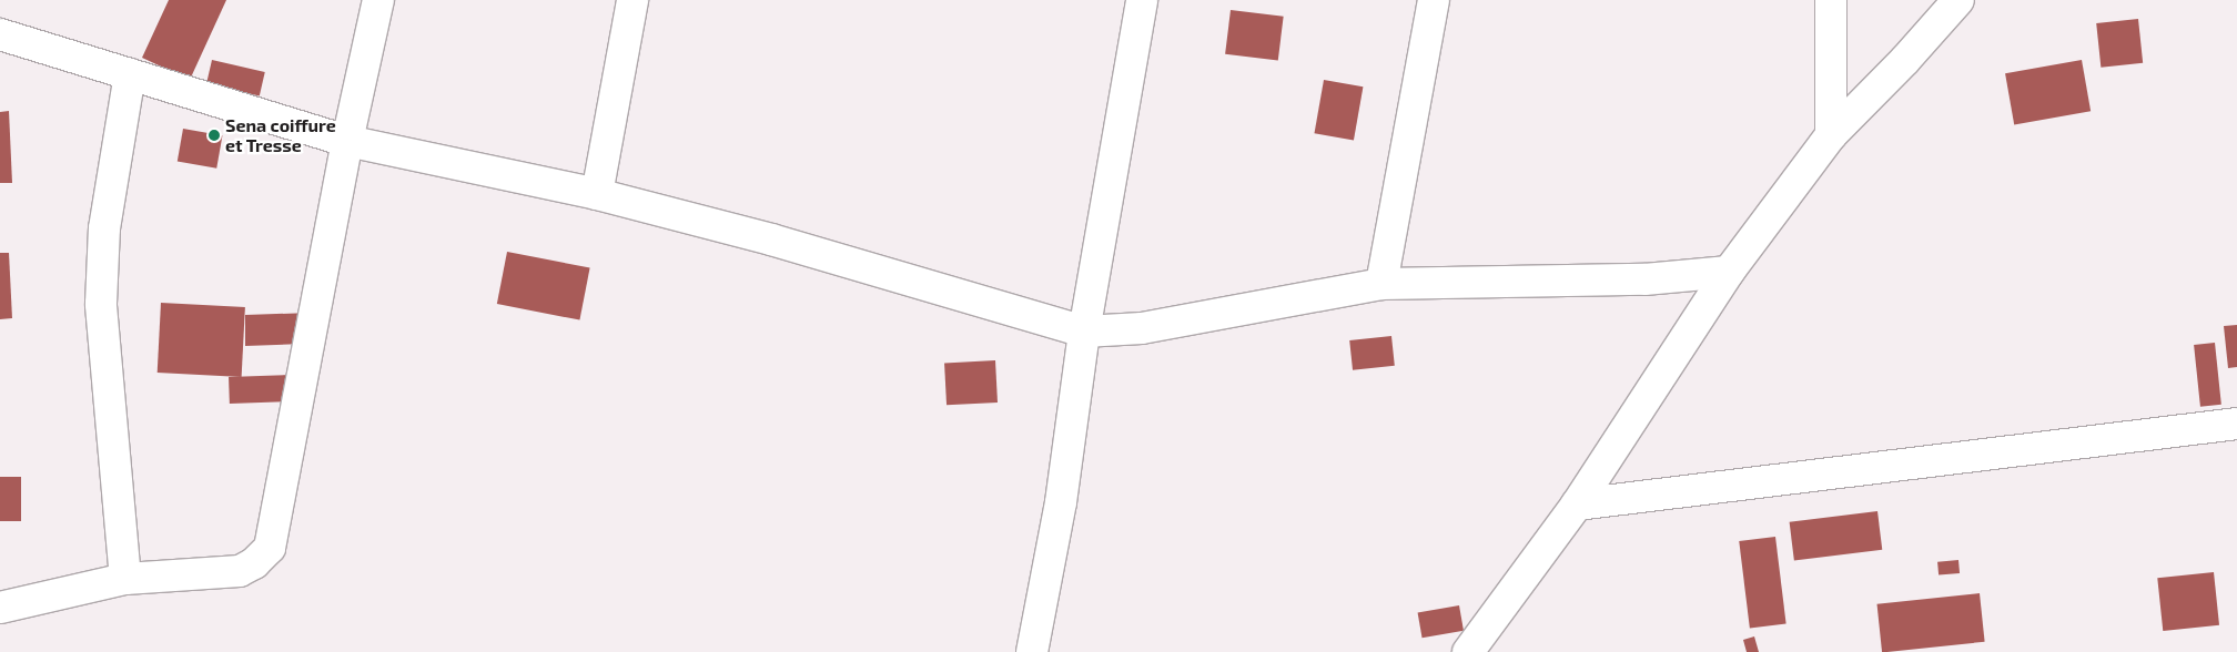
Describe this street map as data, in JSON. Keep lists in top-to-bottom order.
{
  "places": ["Sena coiffure et Tresse"]
}
